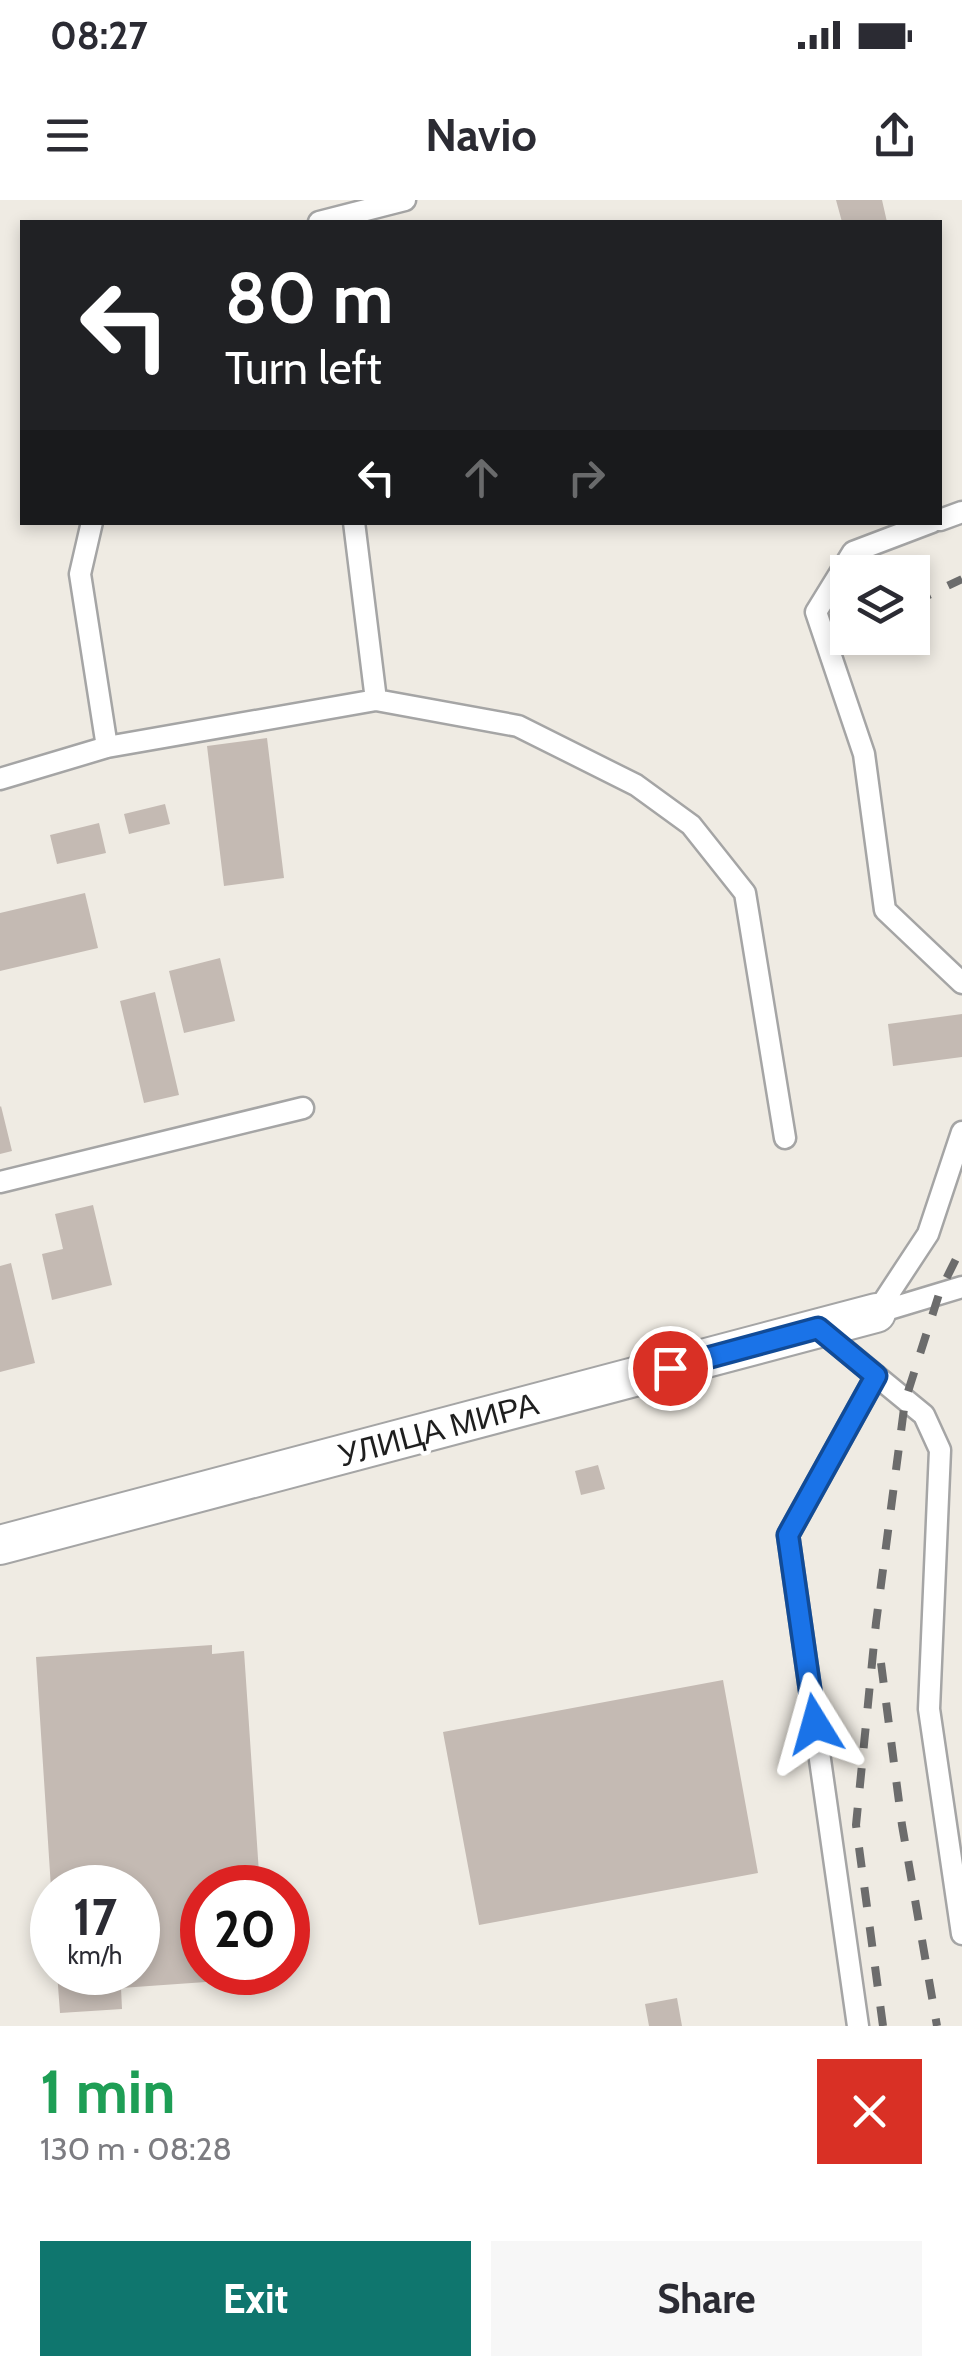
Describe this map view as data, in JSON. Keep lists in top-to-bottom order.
{
  "streets": {
    "street": ["УЛИЦА МИРА"]
  },
  "page": {
    "status": "08:27",
    "header": "Navio",
    "turn": ["80 m", "Turn left"],
    "speed": "17 km/h",
    "limit": "20",
    "heading": ["1 min", "130 m · 08:28"],
    "buttons": ["Exit", "Share"]
  }
}
